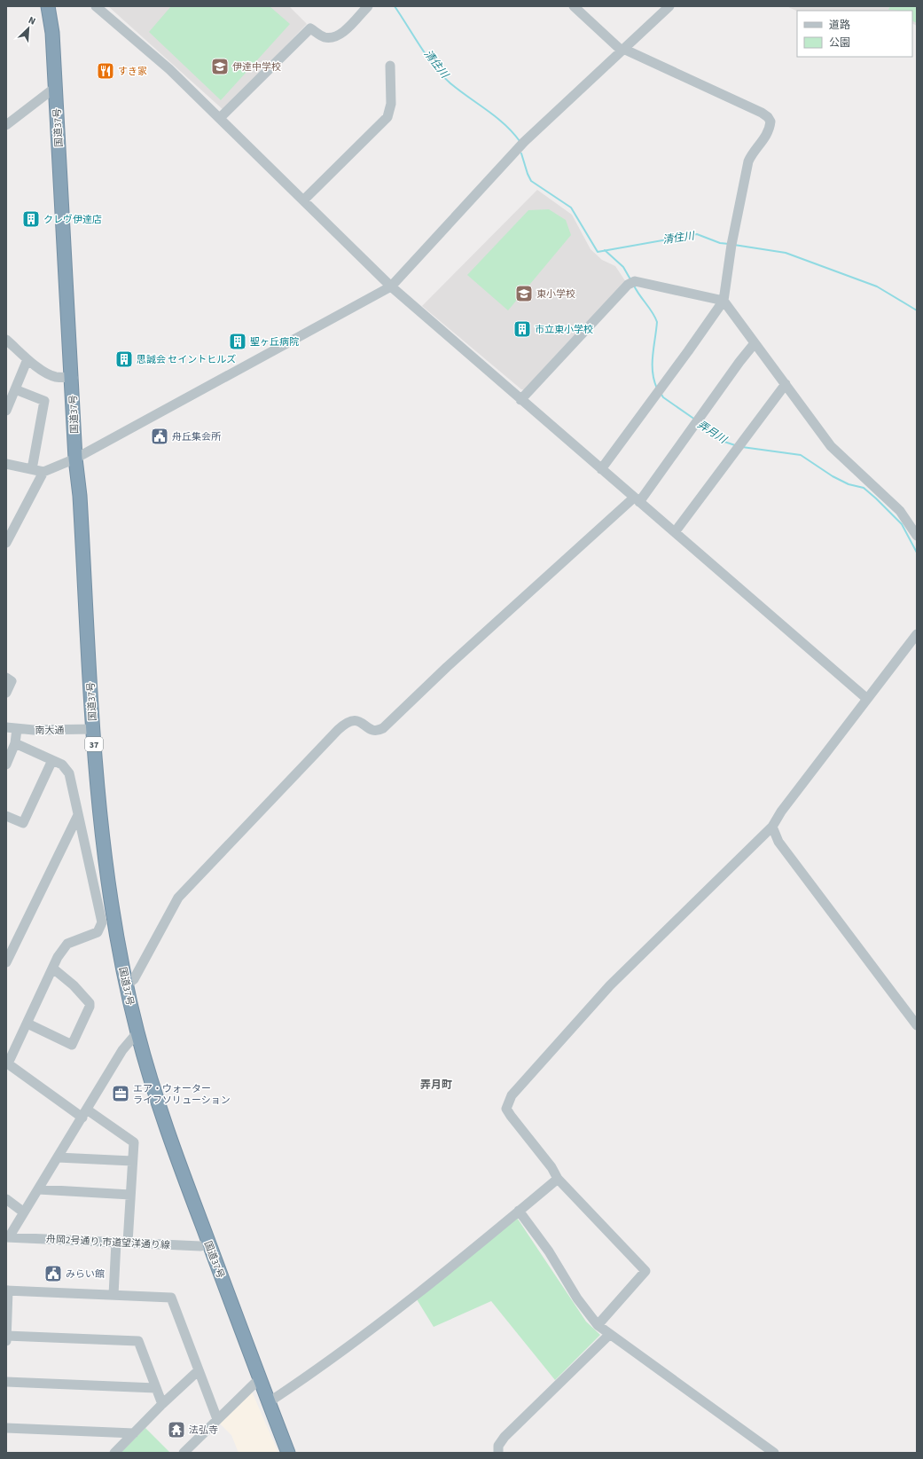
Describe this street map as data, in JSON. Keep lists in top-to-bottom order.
{
  "streets": {
    "highway": ["国道37号", "37"],
    "street": ["南大通", "舟岡2号通り,市道望洋通り線"]
  },
  "crossings": [
    ["国道37号", "南大通"],
    ["国道37号", "舟岡2号通り,市道望洋通り線"]
  ],
  "districts": ["弄月町"],
  "water": ["清住川", "弄月川"],
  "places": {
    "school or university": ["伊達中学校", "東小学校"],
    "restaurant": ["すき家"],
    "building": [
      "クレヴ伊達店",
      "市立東小学校",
      "聖ヶ丘病院",
      "思誠会 セイントヒルズ"
    ],
    "public building": ["舟丘集会所", "みらい館"],
    "office": ["エア・ウォーター ライフソリューション"],
    "temple": ["法弘寺"]
  },
  "legend": ["道路", "公園"],
  "north": "top right"
}
